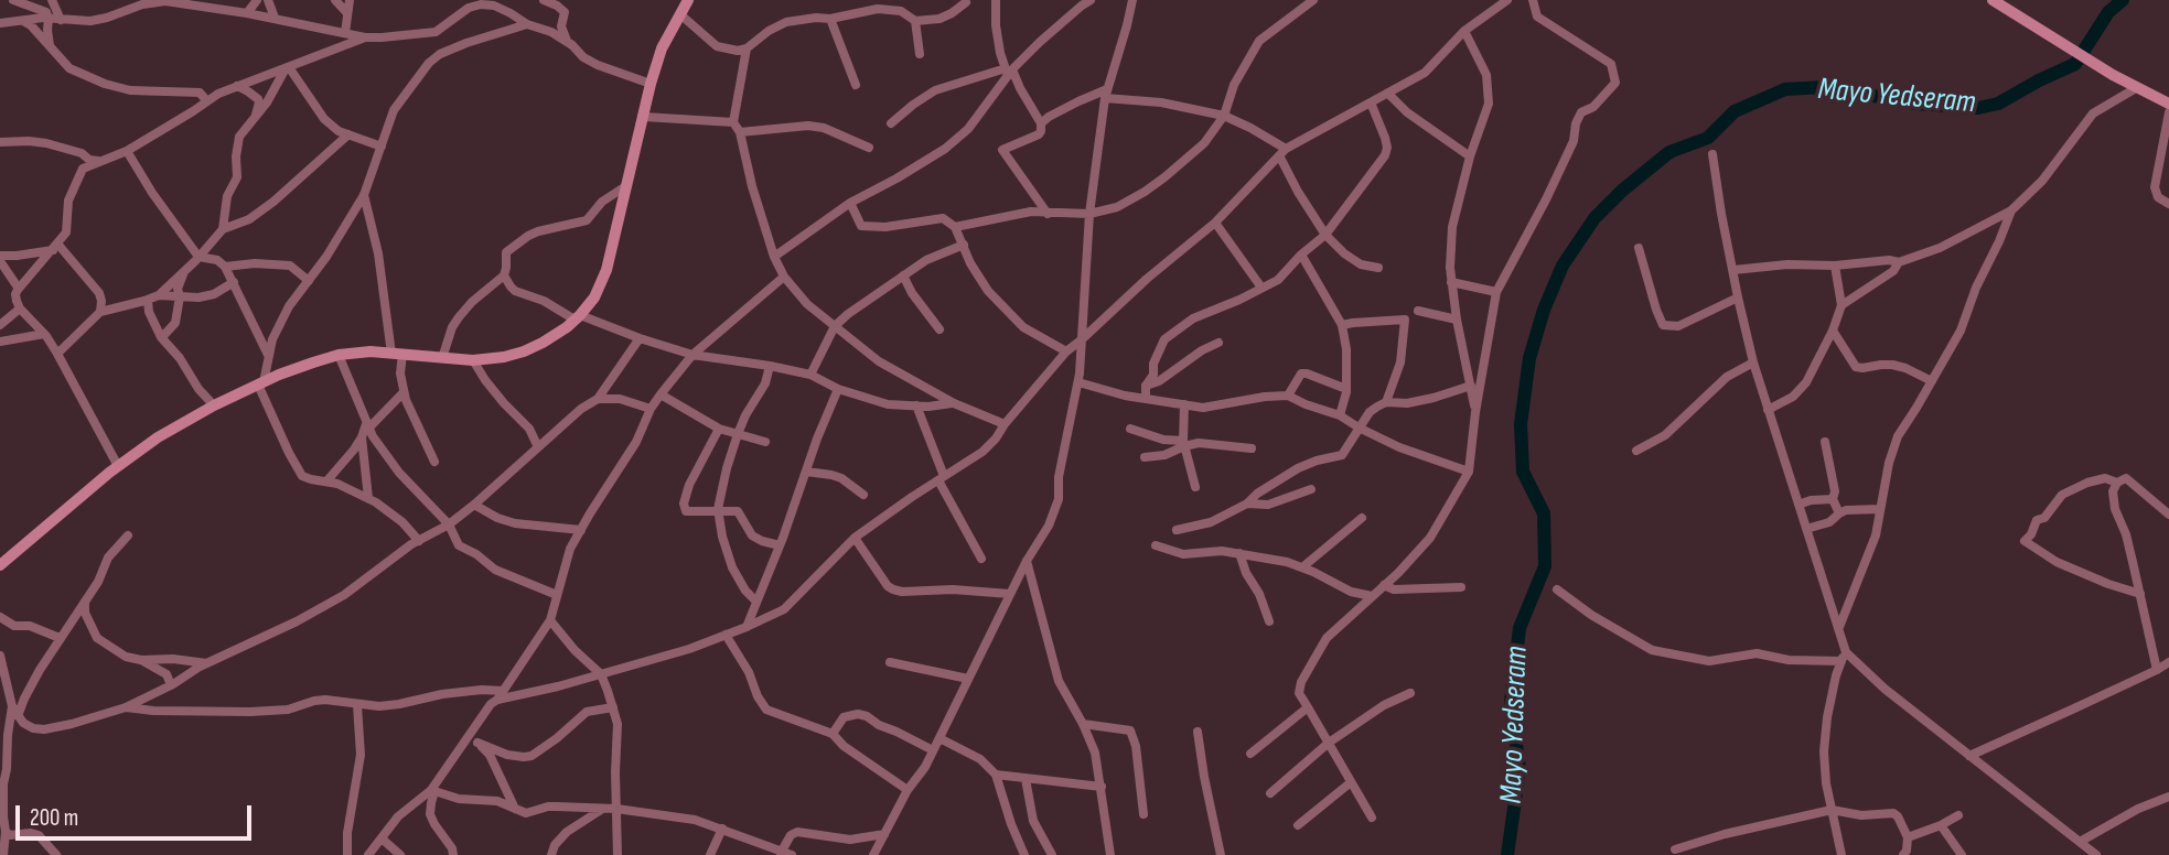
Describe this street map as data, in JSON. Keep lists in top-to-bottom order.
{
  "water": ["Mayo Yedseram"],
  "scale_bar": "200 m"
}
